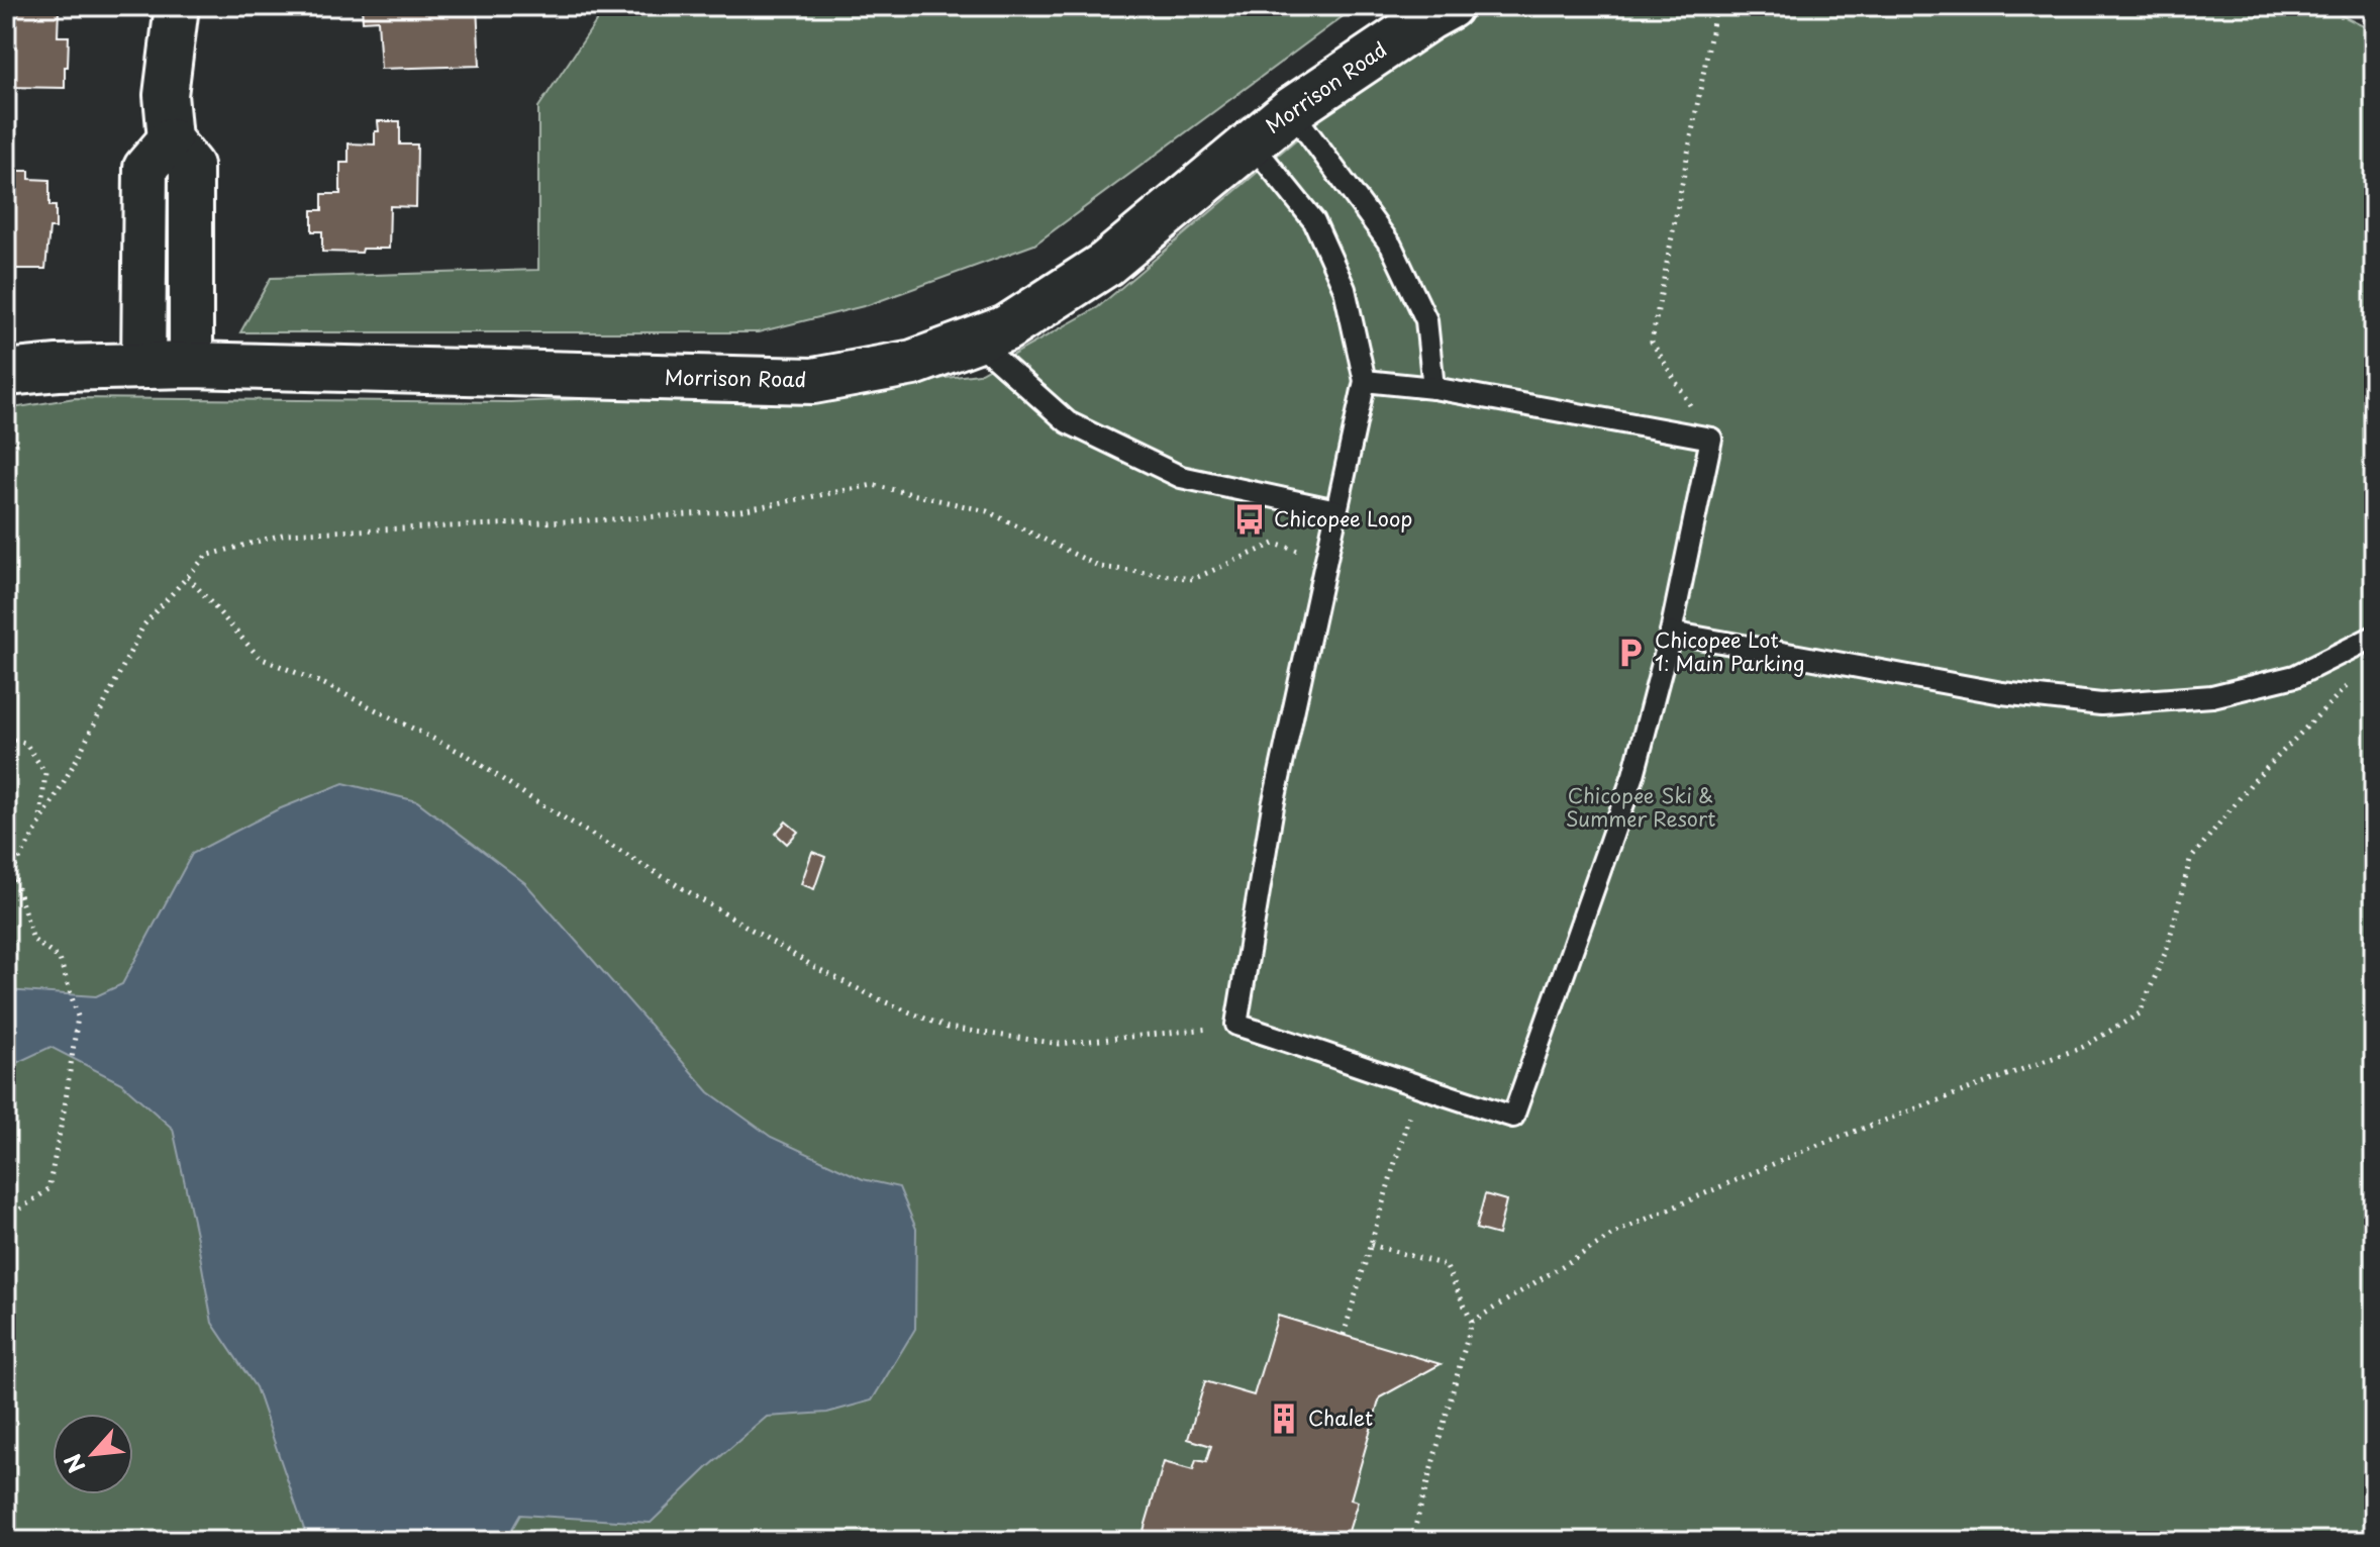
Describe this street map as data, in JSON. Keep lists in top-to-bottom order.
{
  "streets": {
    "street": ["Morrison Road"]
  },
  "parks": ["Chicopee Ski & Summer Resort"],
  "places": {
    "bus stop": ["Chicopee Loop"],
    "parking": ["Chicopee Lot 1: Main Parking"],
    "building": ["Chalet"]
  },
  "north": "bottom left"
}
